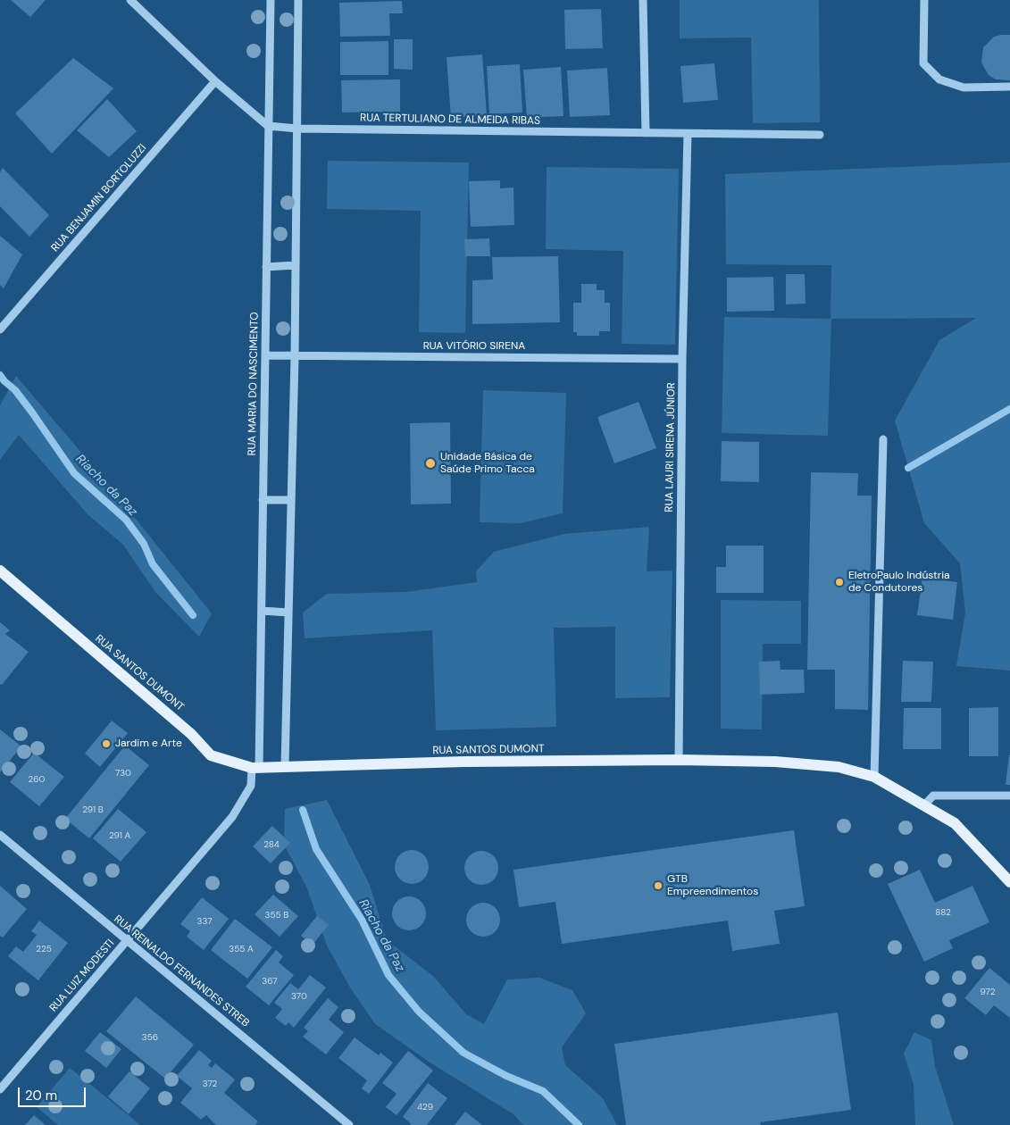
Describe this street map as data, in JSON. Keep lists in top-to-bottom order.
{
  "streets": {
    "main road": ["RUA SANTOS DUMONT"],
    "street": [
      "RUA TERTULIANO DE ALMEIDA RIBAS",
      "RUA BENJAMIN BORTOLUZZI",
      "RUA VITÓRIO SIRENA",
      "RUA MARIA DO NASCIMENTO",
      "RUA LAURI SIRENA JÚNIOR",
      "RUA REINALDO FERNANDES STREB",
      "RUA LUIZ MODESTI"
    ]
  },
  "crossings": [
    ["RUA TERTULIANO DE ALMEIDA RIBAS", "RUA MARIA DO NASCIMENTO"],
    ["RUA TERTULIANO DE ALMEIDA RIBAS", "RUA LAURI SIRENA JÚNIOR"],
    ["RUA VITÓRIO SIRENA", "RUA MARIA DO NASCIMENTO"],
    ["RUA VITÓRIO SIRENA", "RUA LAURI SIRENA JÚNIOR"],
    ["RUA MARIA DO NASCIMENTO", "RUA SANTOS DUMONT"],
    ["RUA MARIA DO NASCIMENTO", "RUA LUIZ MODESTI"],
    ["RUA LAURI SIRENA JÚNIOR", "RUA SANTOS DUMONT"],
    ["RUA SANTOS DUMONT", "RUA LUIZ MODESTI"],
    ["RUA REINALDO FERNANDES STREB", "RUA LUIZ MODESTI"]
  ],
  "water": ["Riacho da Paz"],
  "places": [
    "Unidade Básica de Saúde Primo Tacca",
    "EletroPaulo Indústria de Condutores",
    "Jardim e Arte",
    "GTB Empreendimentos"
  ],
  "house_numbers": [
    "730",
    "260",
    "291 B",
    "291 A",
    "284",
    "882",
    "355 B",
    "337",
    "225",
    "355 A",
    "367",
    "972",
    "370",
    "356",
    "372",
    "429"
  ],
  "scale_bar": "20 m"
}
